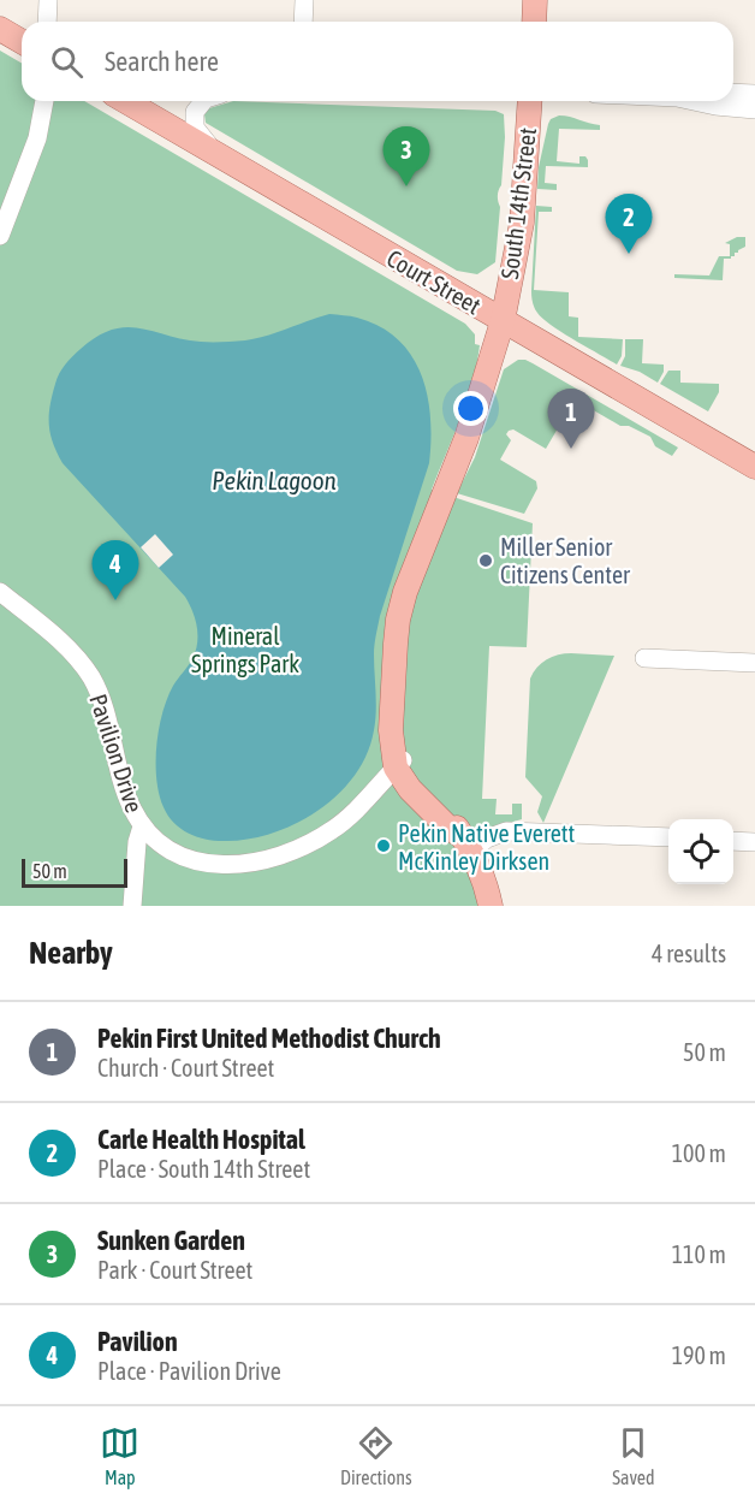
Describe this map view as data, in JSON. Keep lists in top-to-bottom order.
{
  "streets": {
    "main road": ["South 14th Street", "Court Street"],
    "street": ["Pavilion Drive"]
  },
  "crossings": [
    ["South 14th Street", "Court Street"],
    ["South 14th Street", "Pavilion Drive"]
  ],
  "water": ["Pekin Lagoon"],
  "parks": ["Mineral Springs Park"],
  "places": ["Miller Senior Citizens Center", "Pekin Native Everett McKinley Dirksen"],
  "scale_bar": "50 m",
  "page": {
    "search": "Search here",
    "pins": [
      "3",
      "2",
      "1",
      "4"
    ],
    "scale": "50 m",
    "heading": ["Nearby", "4 results"],
    "list": [
      {
        "mark": "1",
        "name": "Pekin First United Methodist Church",
        "note": "Church · Court Street",
        "value": "50 m"
      },
      {
        "mark": "2",
        "name": "Carle Health Hospital",
        "note": "Place · South 14th Street",
        "value": "100 m"
      },
      {
        "mark": "3",
        "name": "Sunken Garden",
        "note": "Park · Court Street",
        "value": "110 m"
      },
      {
        "mark": "4",
        "name": "Pavilion",
        "note": "Place · Pavilion Drive",
        "value": "190 m"
      }
    ],
    "nav": ["Map", "Directions", "Saved"]
  }
}
